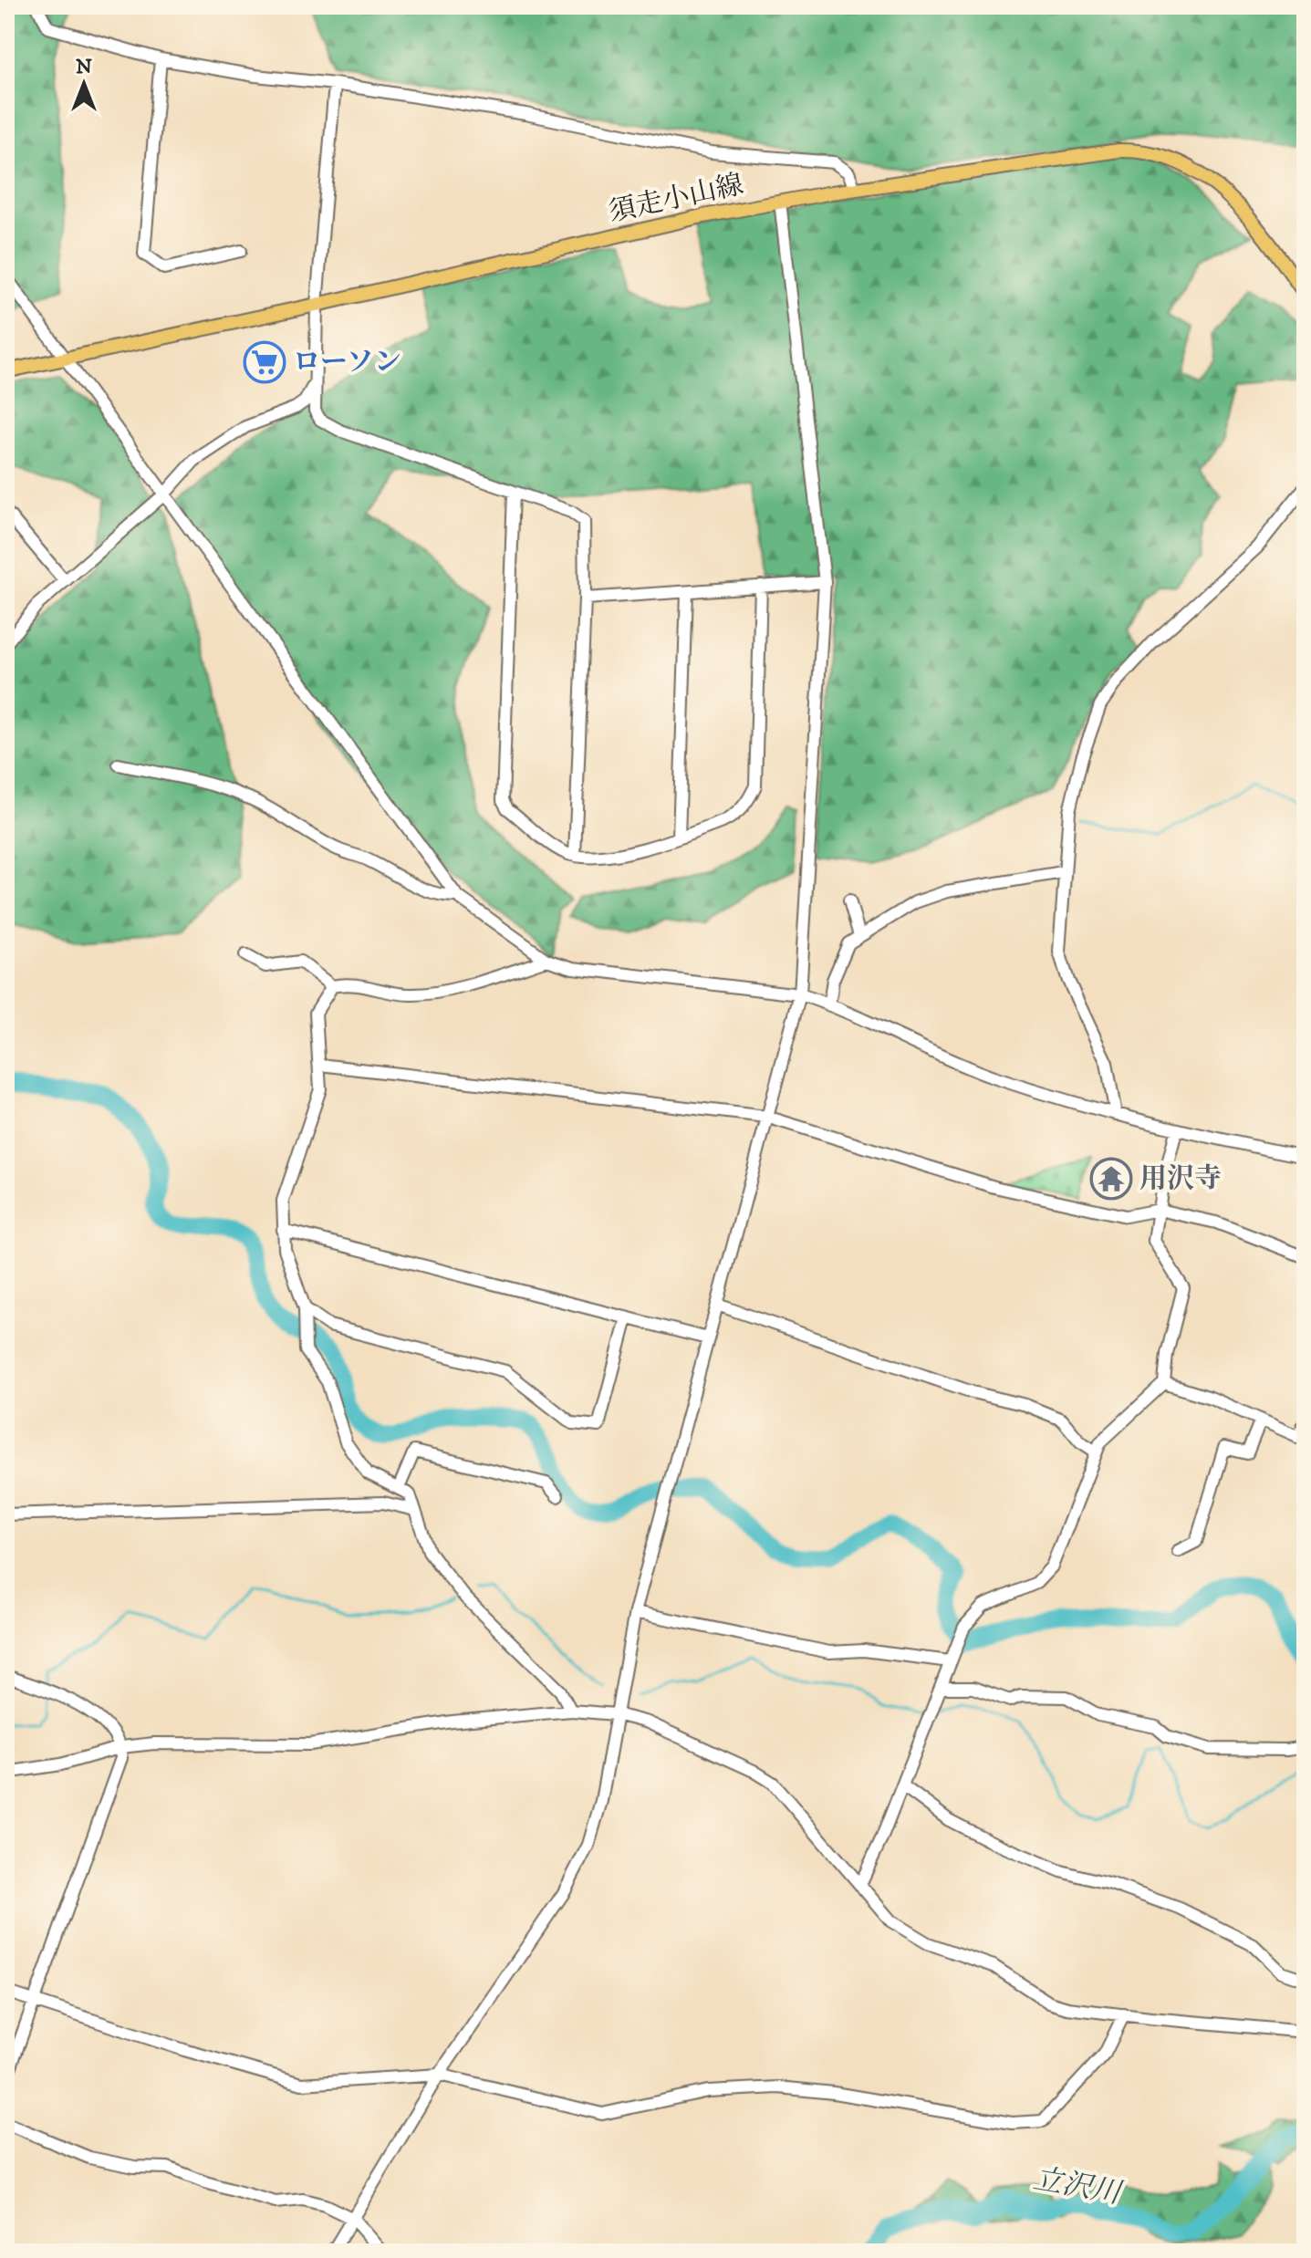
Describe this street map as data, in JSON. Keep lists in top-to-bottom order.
{
  "streets": {
    "main road": ["須走小山線"]
  },
  "water": ["立沢川"],
  "places": {
    "supermarket": ["ローソン"],
    "temple": ["用沢寺"]
  },
  "north": "top"
}
